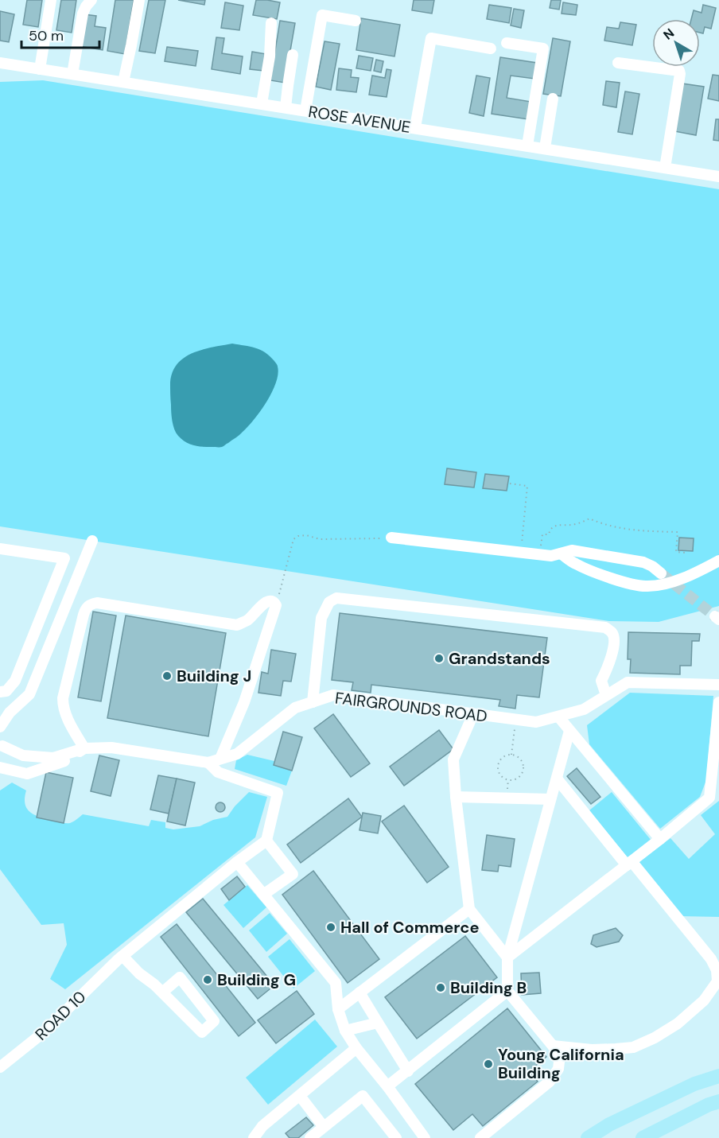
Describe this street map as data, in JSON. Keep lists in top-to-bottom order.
{
  "streets": {
    "street": ["ROSE AVENUE", "FAIRGROUNDS ROAD", "ROAD 10"]
  },
  "places": [
    "Grandstands",
    "Building J",
    "Hall of Commerce",
    "Building G",
    "Building B",
    "Young California Building"
  ],
  "scale_bar": "50 m",
  "north": "top left"
}
